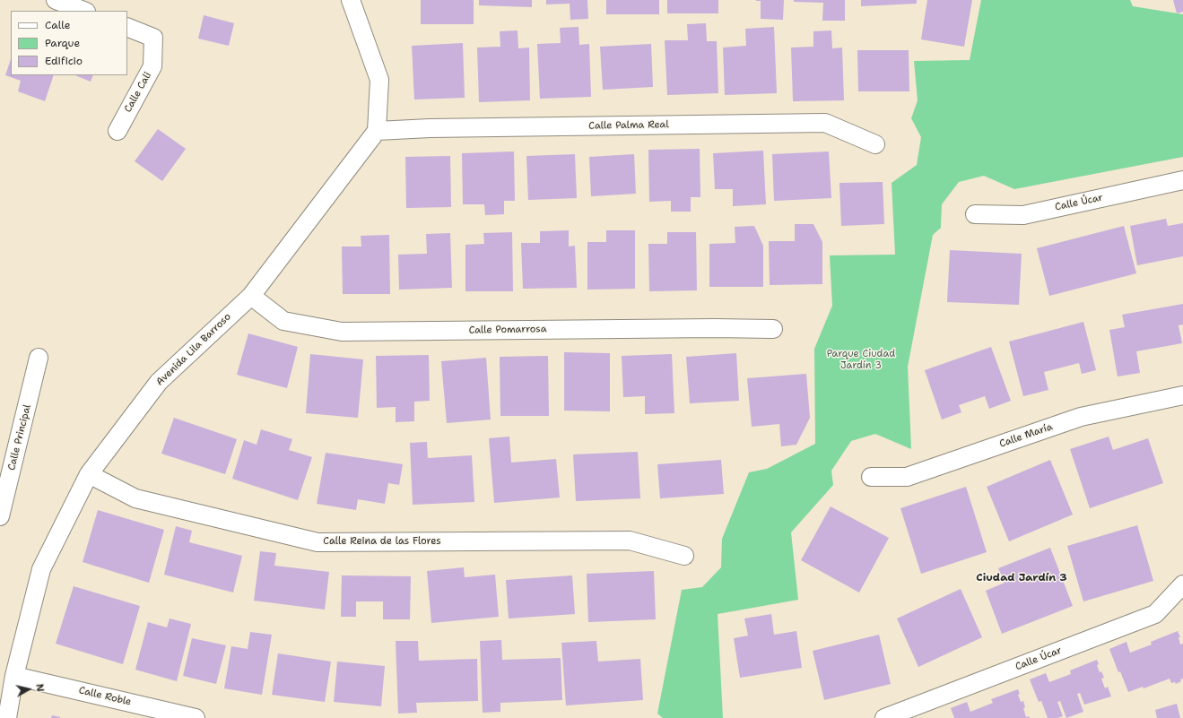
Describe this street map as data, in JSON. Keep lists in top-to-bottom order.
{
  "streets": {
    "street": [
      "Calle Cali",
      "Calle Palma Real",
      "Calle Úcar",
      "Calle Pomarrosa",
      "Avenida Lila Barroso",
      "Calle María",
      "Calle Principal",
      "Calle Reina de las Flores",
      "Calle Roble"
    ]
  },
  "crossings": [
    ["Calle Palma Real", "Avenida Lila Barroso"],
    ["Calle Pomarrosa", "Avenida Lila Barroso"],
    ["Avenida Lila Barroso", "Calle Reina de las Flores"],
    ["Avenida Lila Barroso", "Calle Roble"]
  ],
  "districts": ["Ciudad Jardín 3"],
  "parks": ["Parque Ciudad Jardín 3"],
  "legend": ["Calle", "Parque", "Edificio"],
  "north": "right"
}
